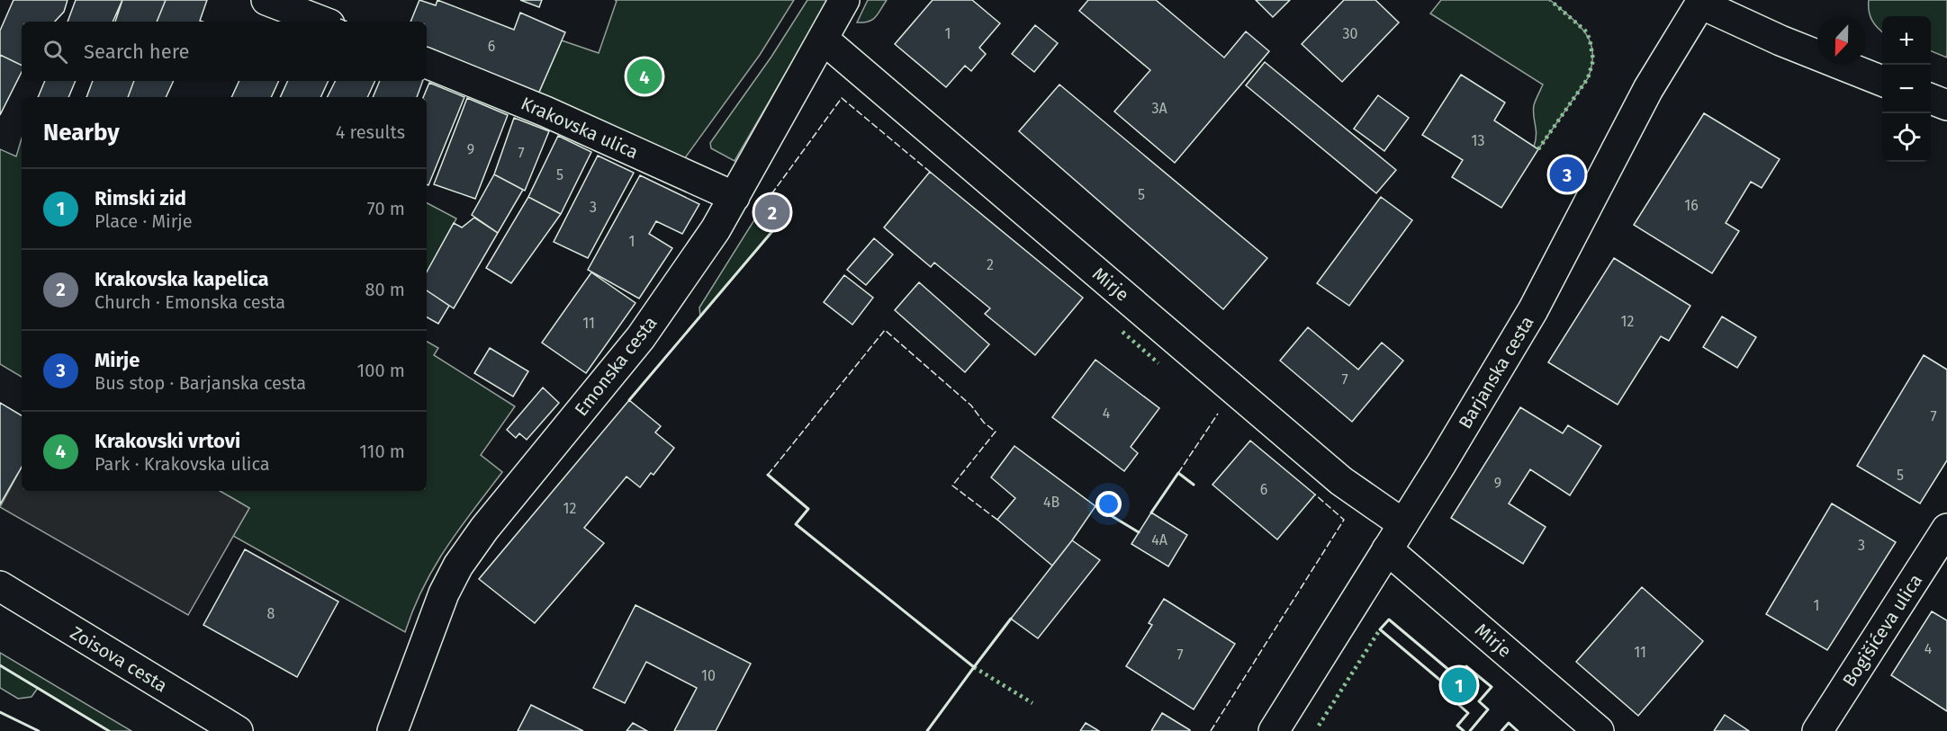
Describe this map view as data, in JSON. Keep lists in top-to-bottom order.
{
  "streets": {
    "street": [
      "Krakovska ulica",
      "Mirje",
      "Emonska cesta",
      "Barjanska cesta",
      "Bogišićeva ulica",
      "Zoisova cesta"
    ]
  },
  "crossings": [
    ["Krakovska ulica", "Emonska cesta"],
    ["Mirje", "Emonska cesta"],
    ["Mirje", "Barjanska cesta"]
  ],
  "house_numbers": [
    "1",
    "30",
    "6",
    "3A",
    "13",
    "9",
    "7",
    "5",
    "5",
    "16",
    "3",
    "1",
    "2",
    "12",
    "11",
    "7",
    "4",
    "7",
    "5",
    "9",
    "6",
    "4B",
    "12",
    "4A",
    "3",
    "1",
    "8",
    "4",
    "11",
    "7",
    "10"
  ],
  "north": "bottom",
  "page": {
    "map_buttons": ["+", "−"],
    "search": "Search here",
    "pins": [
      "4",
      "3",
      "2",
      "1"
    ],
    "heading": ["Nearby", "4 results"],
    "list": [
      {
        "mark": "1",
        "name": "Rimski zid",
        "note": "Place · Mirje",
        "value": "70 m"
      },
      {
        "mark": "2",
        "name": "Krakovska kapelica",
        "note": "Church · Emonska cesta",
        "value": "80 m"
      },
      {
        "mark": "3",
        "name": "Mirje",
        "note": "Bus stop · Barjanska cesta",
        "value": "100 m"
      },
      {
        "mark": "4",
        "name": "Krakovski vrtovi",
        "note": "Park · Krakovska ulica",
        "value": "110 m"
      }
    ]
  }
}
